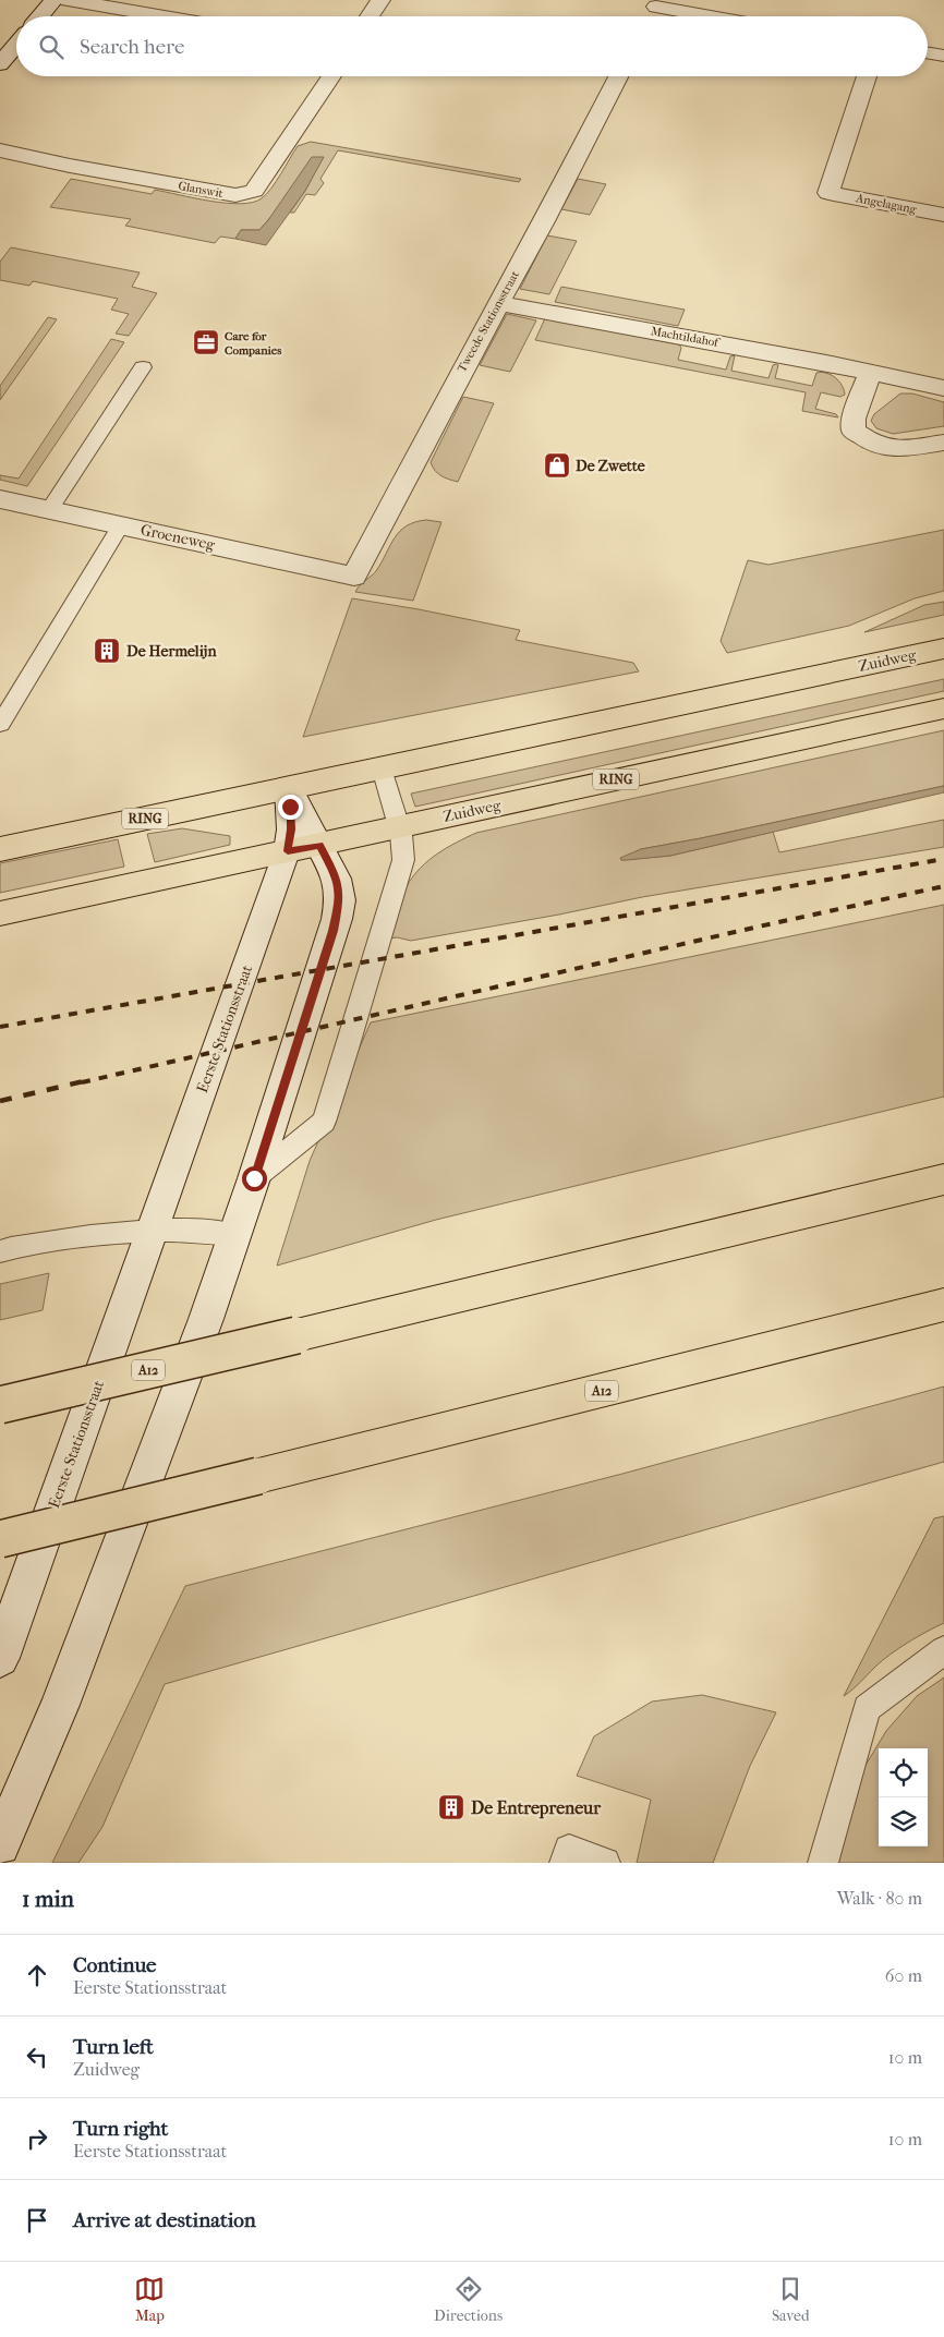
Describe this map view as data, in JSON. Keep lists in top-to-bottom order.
{
  "streets": {
    "main road": ["Zuidweg", "RING", "A12"],
    "street": [
      "Glanswit",
      "Angelagang",
      "Tweede Stationsstraat",
      "Machtildahof",
      "Groeneweg",
      "Eerste Stationsstraat"
    ]
  },
  "crossings": [
    ["Tweede Stationsstraat", "Machtildahof"],
    ["Tweede Stationsstraat", "Groeneweg"],
    ["Zuidweg", "Eerste Stationsstraat"]
  ],
  "places": {
    "office": ["Care for Companies"],
    "shop": ["De Zwette"],
    "building": ["De Hermelijn", "De Entrepreneur"]
  },
  "page": {
    "search": "Search here",
    "heading": ["1 min", "Walk · 80 m"],
    "list": [
      ["Continue", "Eerste Stationsstraat", "60 m"],
      ["Turn left", "Zuidweg", "10 m"],
      ["Turn right", "Eerste Stationsstraat", "10 m"],
      "Arrive at destination"
    ],
    "nav": ["Map", "Directions", "Saved"]
  }
}
